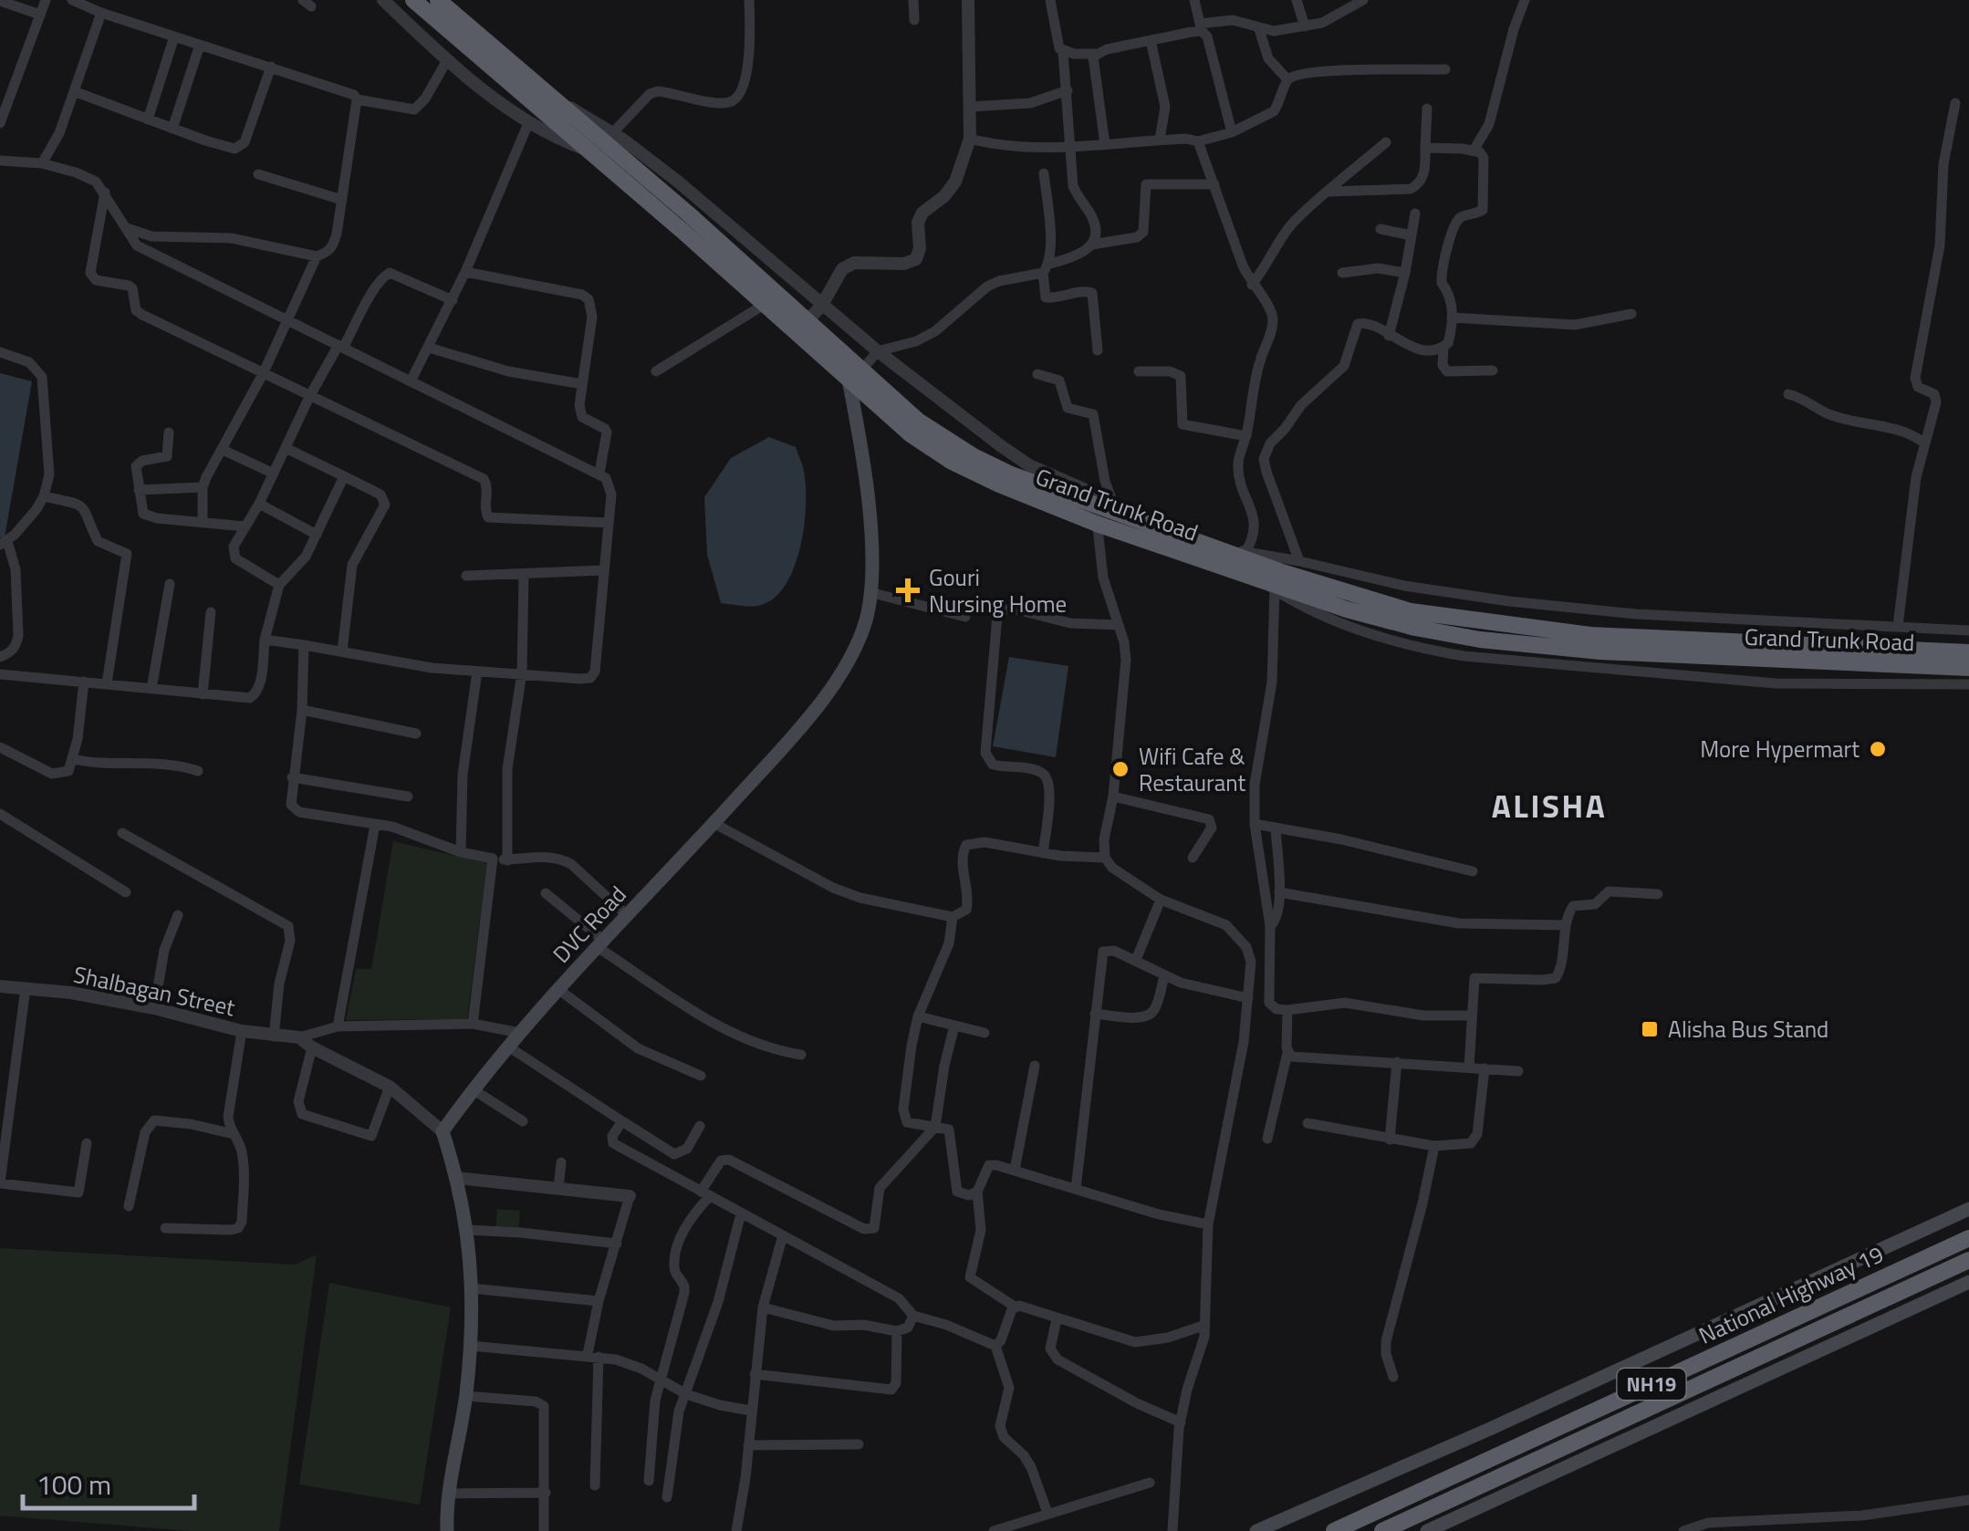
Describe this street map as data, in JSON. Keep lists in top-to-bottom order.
{
  "streets": {
    "highway": ["Grand Trunk Road", "National Highway 19", "NH19"],
    "main road": ["DVC Road"],
    "street": ["Shalbagan Street"]
  },
  "crossings": [
    ["Grand Trunk Road", "DVC Road"]
  ],
  "districts": ["ALISHA"],
  "places": {
    "health": ["Gouri Nursing Home"],
    "other": ["More Hypermart", "Wifi Cafe & Restaurant"],
    "transit": ["Alisha Bus Stand"]
  },
  "scale_bar": "100 m"
}
